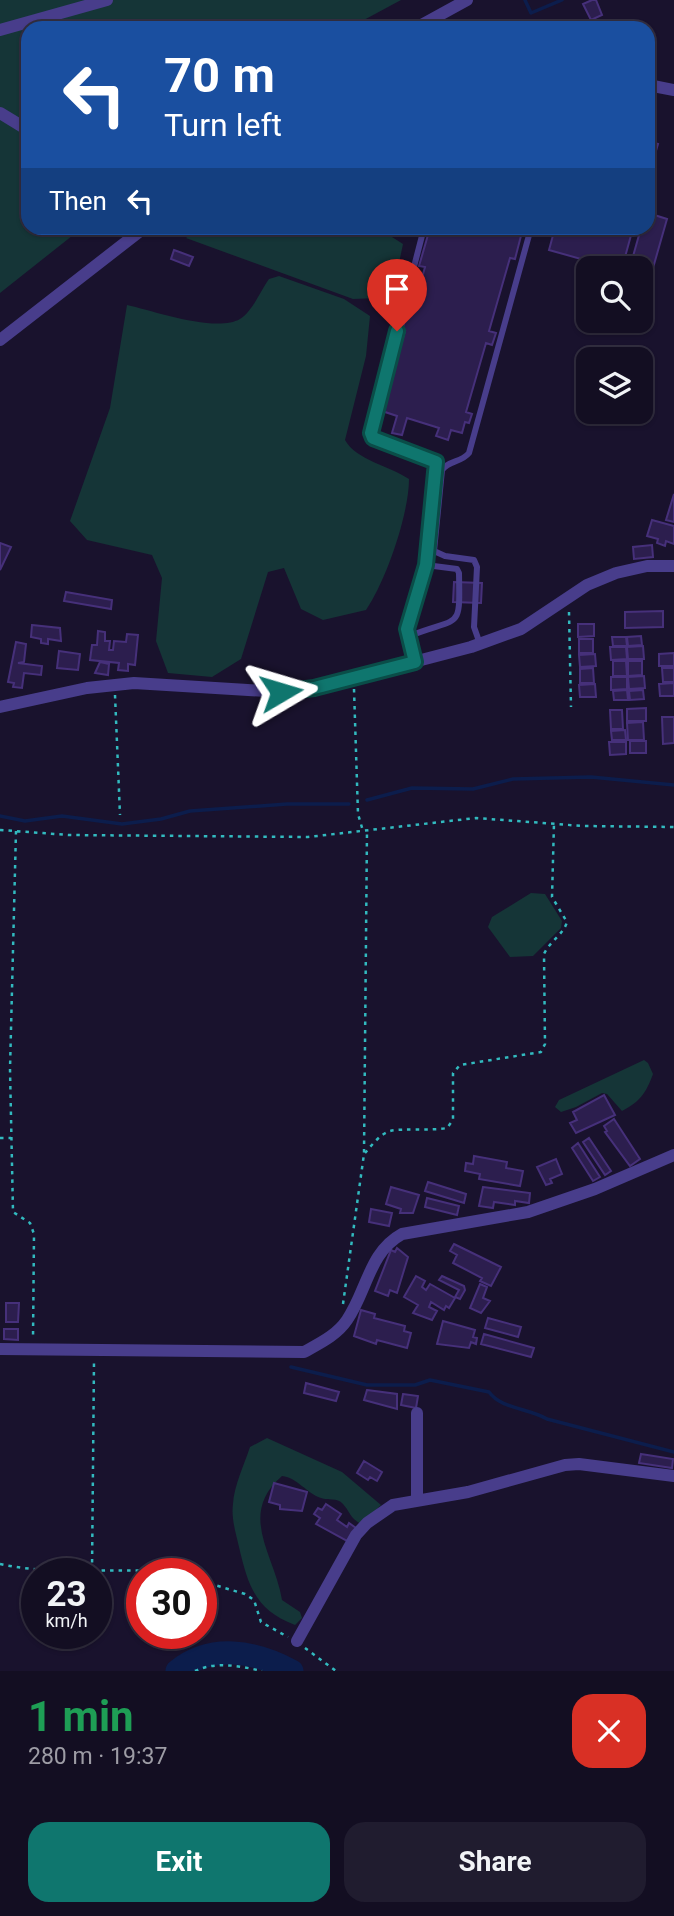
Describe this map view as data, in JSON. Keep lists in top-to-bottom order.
{
  "page": {
    "turn": ["70 m", "Turn left"],
    "then": "Then",
    "speed": "23 km/h",
    "limit": "30",
    "heading": ["1 min", "280 m · 19:37"],
    "buttons": ["Exit", "Share"]
  }
}
